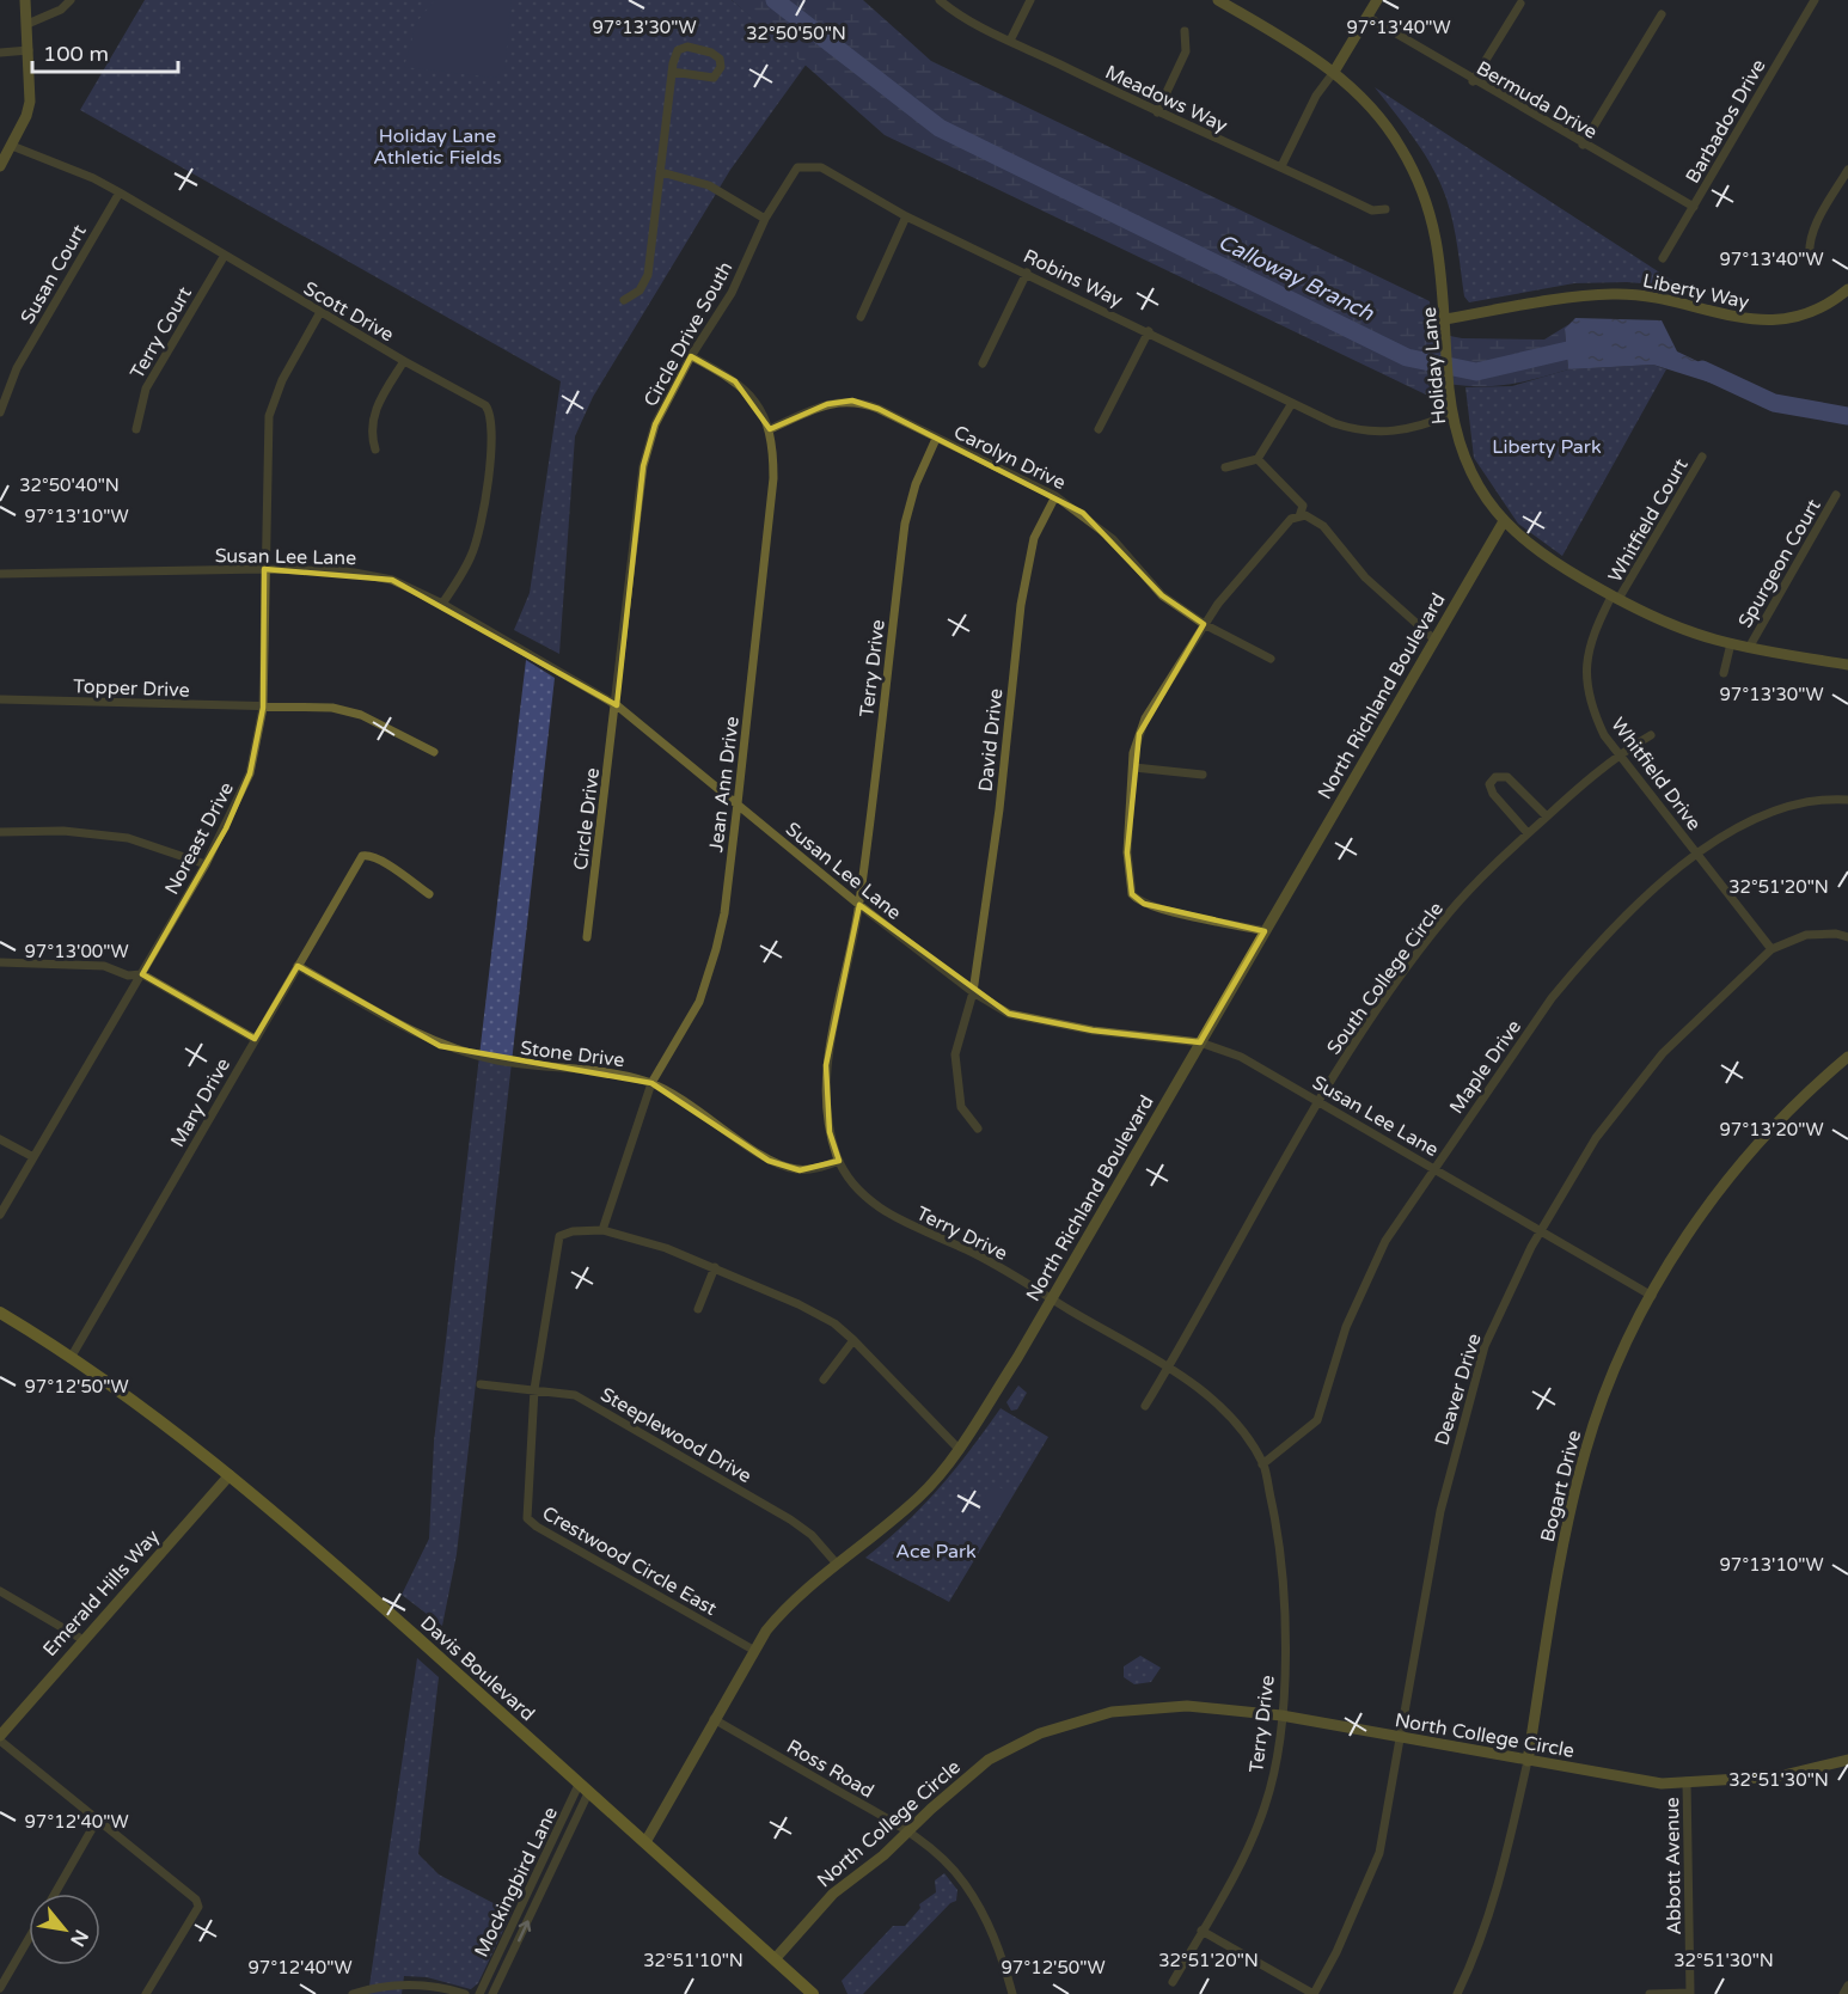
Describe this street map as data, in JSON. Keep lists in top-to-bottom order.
{
  "streets": {
    "main road": ["Davis Boulevard"],
    "street": [
      "Meadows Way",
      "Bermuda Drive",
      "Barbados Drive",
      "Susan Court",
      "Robins Way",
      "Liberty Way",
      "Scott Drive",
      "Terry Court",
      "Circle Drive South",
      "Holiday Lane",
      "Carolyn Drive",
      "Whitfield Court",
      "Susan Lee Lane",
      "Spurgeon Court",
      "Terry Drive",
      "Topper Drive",
      "North Richland Boulevard",
      "David Drive",
      "Whitfield Drive",
      "Jean Ann Drive",
      "Circle Drive",
      "Noreast Drive",
      "South College Circle",
      "Stone Drive",
      "Maple Drive",
      "Mary Drive",
      "Deaver Drive",
      "Steeplewood Drive",
      "Bogart Drive",
      "Crestwood Circle East",
      "Emerald Hills Way",
      "North College Circle",
      "Ross Road",
      "Abbott Avenue",
      "Mockingbird Lane"
    ]
  },
  "crossings": [
    ["Bermuda Drive", "Barbados Drive"],
    ["Susan Court", "Scott Drive"],
    ["Robins Way", "Circle Drive South"],
    ["Robins Way", "Holiday Lane"],
    ["Liberty Way", "Holiday Lane"],
    ["Scott Drive", "Terry Court"],
    ["Scott Drive", "Susan Lee Lane"],
    ["Scott Drive", "Noreast Drive"],
    ["Circle Drive South", "Susan Lee Lane"],
    ["Circle Drive South", "Jean Ann Drive"],
    ["Circle Drive South", "Circle Drive"],
    ["Holiday Lane", "Whitfield Court"],
    ["Holiday Lane", "Spurgeon Court"],
    ["Holiday Lane", "North Richland Boulevard"],
    ["Holiday Lane", "Whitfield Drive"],
    ["Carolyn Drive", "Terry Drive"],
    ["Carolyn Drive", "David Drive"],
    ["Carolyn Drive", "Jean Ann Drive"],
    ["Whitfield Court", "Whitfield Drive"],
    ["Susan Lee Lane", "Terry Drive"],
    ["Susan Lee Lane", "North Richland Boulevard"],
    ["Susan Lee Lane", "David Drive"],
    ["Susan Lee Lane", "Jean Ann Drive"],
    ["Susan Lee Lane", "Circle Drive"],
    ["Susan Lee Lane", "Noreast Drive"],
    ["Susan Lee Lane", "South College Circle"],
    ["Susan Lee Lane", "Maple Drive"],
    ["Susan Lee Lane", "Deaver Drive"],
    ["Susan Lee Lane", "Bogart Drive"],
    ["Terry Drive", "North Richland Boulevard"],
    ["Terry Drive", "South College Circle"],
    ["Terry Drive", "Stone Drive"],
    ["Terry Drive", "Maple Drive"],
    ["Terry Drive", "North College Circle"],
    ["Topper Drive", "Noreast Drive"],
    ["North Richland Boulevard", "Steeplewood Drive"],
    ["North Richland Boulevard", "Crestwood Circle East"],
    ["North Richland Boulevard", "Davis Boulevard"],
    ["North Richland Boulevard", "Ross Road"],
    ["Whitfield Drive", "South College Circle"],
    ["Whitfield Drive", "Maple Drive"],
    ["Whitfield Drive", "Deaver Drive"],
    ["Jean Ann Drive", "Stone Drive"],
    ["Stone Drive", "Mary Drive"],
    ["Mary Drive", "Davis Boulevard"],
    ["Deaver Drive", "North College Circle"],
    ["Steeplewood Drive", "Crestwood Circle East"],
    ["Bogart Drive", "North College Circle"],
    ["Emerald Hills Way", "Davis Boulevard"],
    ["Davis Boulevard", "North College Circle"],
    ["Davis Boulevard", "Mockingbird Lane"],
    ["North College Circle", "Ross Road"],
    ["North College Circle", "Abbott Avenue"]
  ],
  "water": ["Calloway Branch"],
  "parks": ["Holiday Lane Athletic Fields", "Liberty Park", "Ace Park"],
  "scale_bar": "100 m",
  "north": "bottom right",
  "coordinates": [
    "97°13'30\"W",
    "97°13'40\"W",
    "32°50'50\"N",
    "32°50'40\"N",
    "97°13'10\"W",
    "32°51'20\"N",
    "97°13'00\"W",
    "97°13'20\"W",
    "97°12'50\"W",
    "32°51'30\"N",
    "97°12'40\"W",
    "32°51'10\"N"
  ]
}
